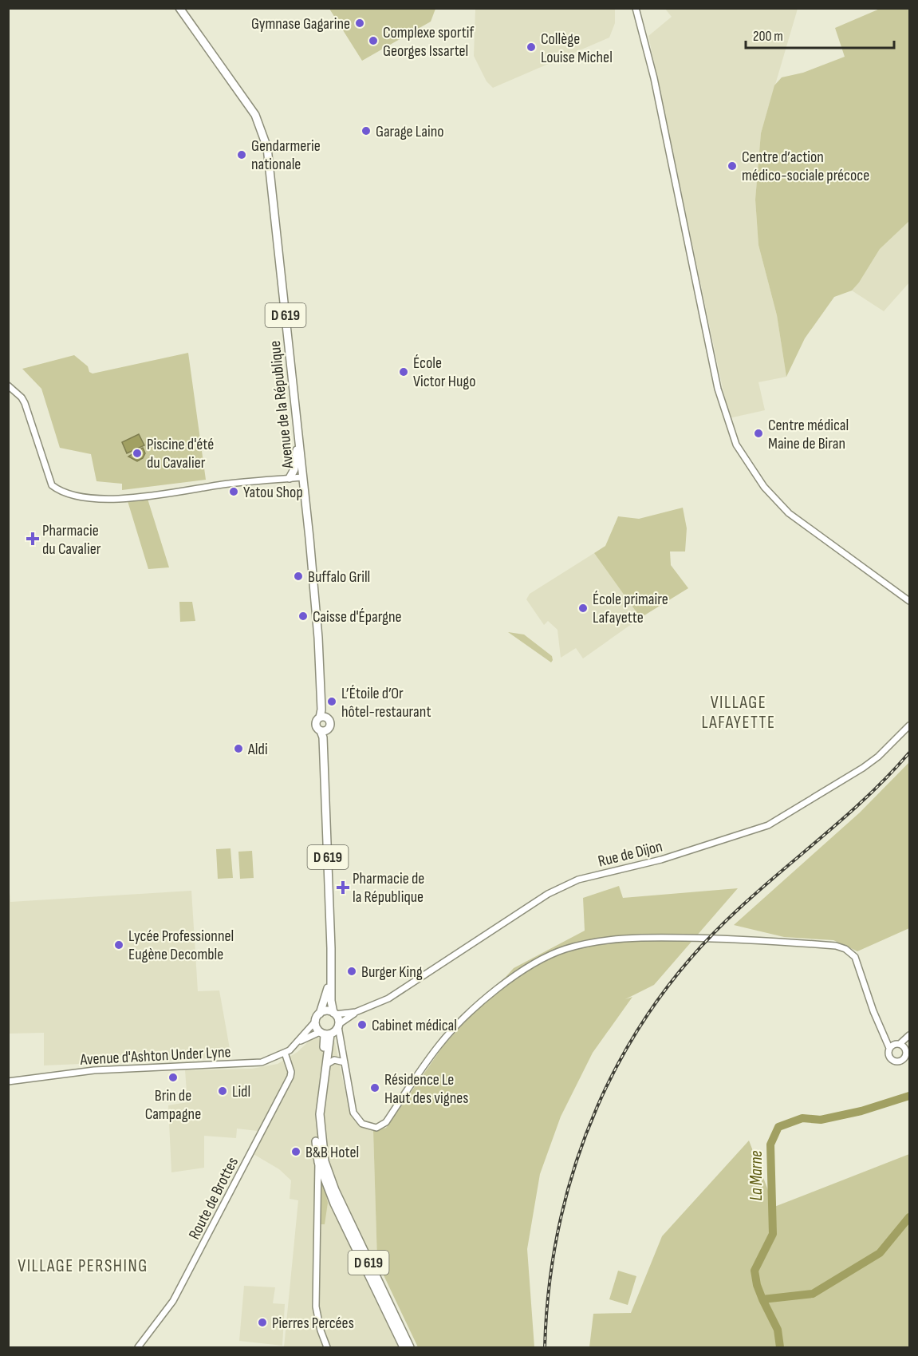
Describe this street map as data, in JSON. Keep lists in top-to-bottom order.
{
  "streets": {
    "main road": ["D 619", "Avenue de la République"],
    "street": ["Rue de Dijon", "Avenue d'Ashton Under Lyne", "Route de Brottes"]
  },
  "crossings": [
    ["D 619", "Rue de Dijon"],
    ["D 619", "Avenue d'Ashton Under Lyne"],
    ["Rue de Dijon", "Avenue d'Ashton Under Lyne"],
    ["Avenue d'Ashton Under Lyne", "Route de Brottes"]
  ],
  "districts": ["VILLAGE LAFAYETTE", "VILLAGE PERSHING"],
  "water": ["La Marne"],
  "places": {
    "other": [
      "Gymnase Gagarine",
      "Complexe sportif Georges Issartel",
      "Collège Louise Michel",
      "Garage Laino",
      "Gendarmerie nationale",
      "Centre d’action médico-sociale précoce",
      "École Victor Hugo",
      "Centre médical Maine de Biran",
      "Piscine d'été du Cavalier",
      "Yatou Shop",
      "Buffalo Grill",
      "École primaire Lafayette",
      "Caisse d'Épargne",
      "L’Étoile d’Or hôtel-restaurant",
      "Aldi",
      "Lycée Professionnel Eugène Decomble",
      "Burger King",
      "Cabinet médical",
      "Brin de Campagne",
      "Résidence Le Haut des vignes",
      "Lidl",
      "B&B Hotel",
      "Pierres Percées"
    ],
    "health": ["Pharmacie du Cavalier", "Pharmacie de la République"]
  },
  "scale_bar": "200 m"
}
